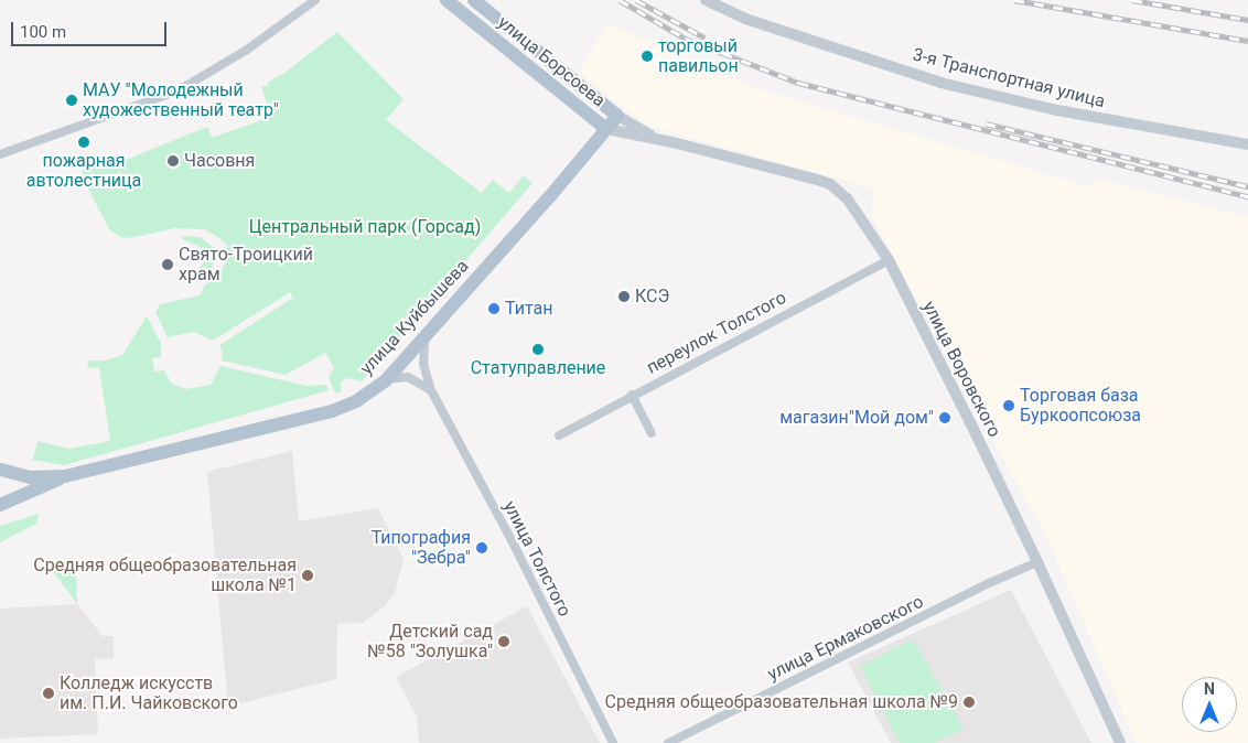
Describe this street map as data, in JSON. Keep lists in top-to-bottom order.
{
  "streets": {
    "main road": ["улица Борсоева", "улица Куйбышева"],
    "street": [
      "3-я Транспортная улица",
      "переулок Толстого",
      "улица Воровского",
      "улица Толстого",
      "улица Ермаковского"
    ]
  },
  "crossings": [
    ["улица Борсоева", "улица Куйбышева"],
    ["улица Куйбышева", "улица Толстого"],
    ["переулок Толстого", "улица Воровского"],
    ["улица Воровского", "улица Ермаковского"]
  ],
  "parks": ["Центральный парк (Горсад)"],
  "places": [
    "торговый павильон",
    "МАУ \"Молодежный художественный театр\"",
    "пожарная автолестница",
    "Часовня",
    "Свято-Троицкий храм",
    "КСЭ",
    "Титан",
    "Статуправление",
    "Торговая база Буркоопсоюза",
    "магазин\"Мой дом\"",
    "Типография \"Зебра\"",
    "Средняя общеобразовательная школа №1",
    "Детский сад №58 \"Золушка\"",
    "Колледж искусств им. П.И. Чайковского",
    "Средняя общеобразовательная школа №9"
  ],
  "scale_bar": "100 m",
  "north": "top"
}
